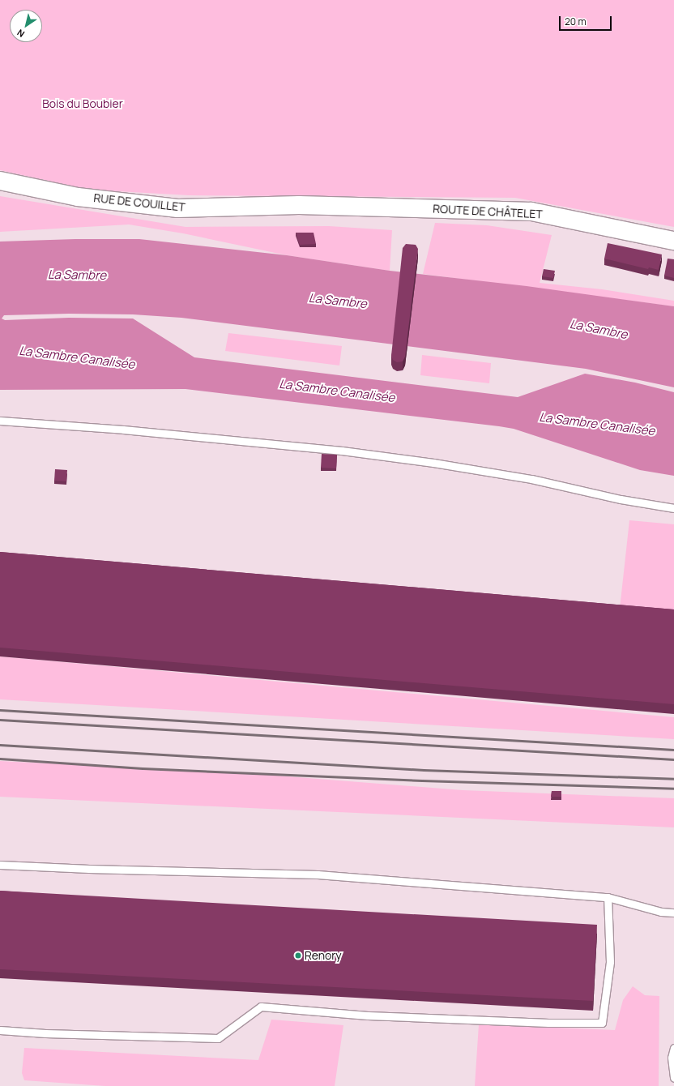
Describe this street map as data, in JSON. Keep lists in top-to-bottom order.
{
  "streets": {
    "main road": ["RUE DE COUILLET", "ROUTE DE CHÂTELET"]
  },
  "crossings": [
    ["RUE DE COUILLET", "ROUTE DE CHÂTELET"]
  ],
  "water": ["La Sambre", "La Sambre Canalisée"],
  "parks": ["Bois du Boubier"],
  "places": ["Renory"],
  "scale_bar": "20 m",
  "north": "bottom left"
}
